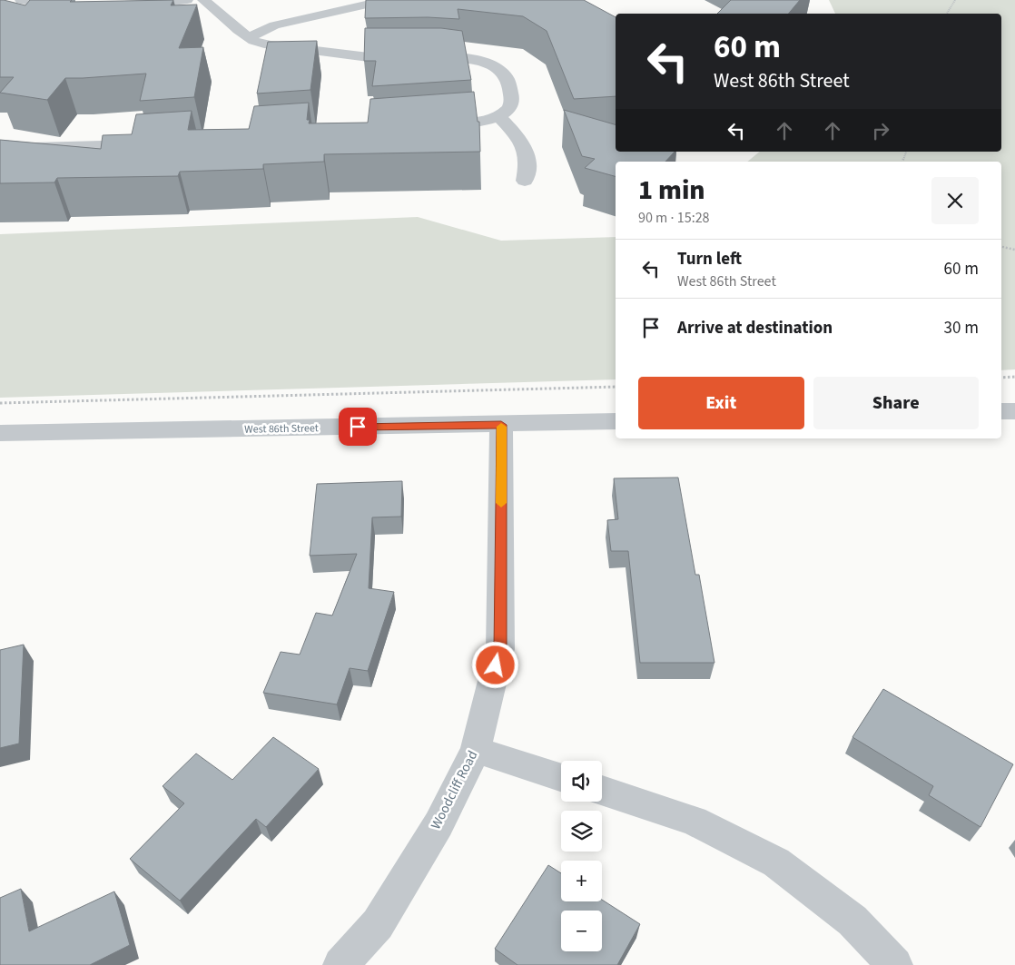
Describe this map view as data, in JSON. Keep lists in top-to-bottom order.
{
  "streets": {
    "street": ["West 86th Street", "Woodcliff Road"]
  },
  "crossings": [
    ["West 86th Street", "Woodcliff Road"]
  ],
  "page": {
    "turn": ["60 m", "West 86th Street"],
    "heading": ["1 min", "90 m · 15:28"],
    "list": [
      {
        "name": "Turn left",
        "note": "West 86th Street",
        "value": "60 m"
      },
      {
        "name": "Arrive at destination",
        "value": "30 m"
      }
    ],
    "buttons": ["Exit", "Share"],
    "map_buttons": ["+", "−"]
  }
}
